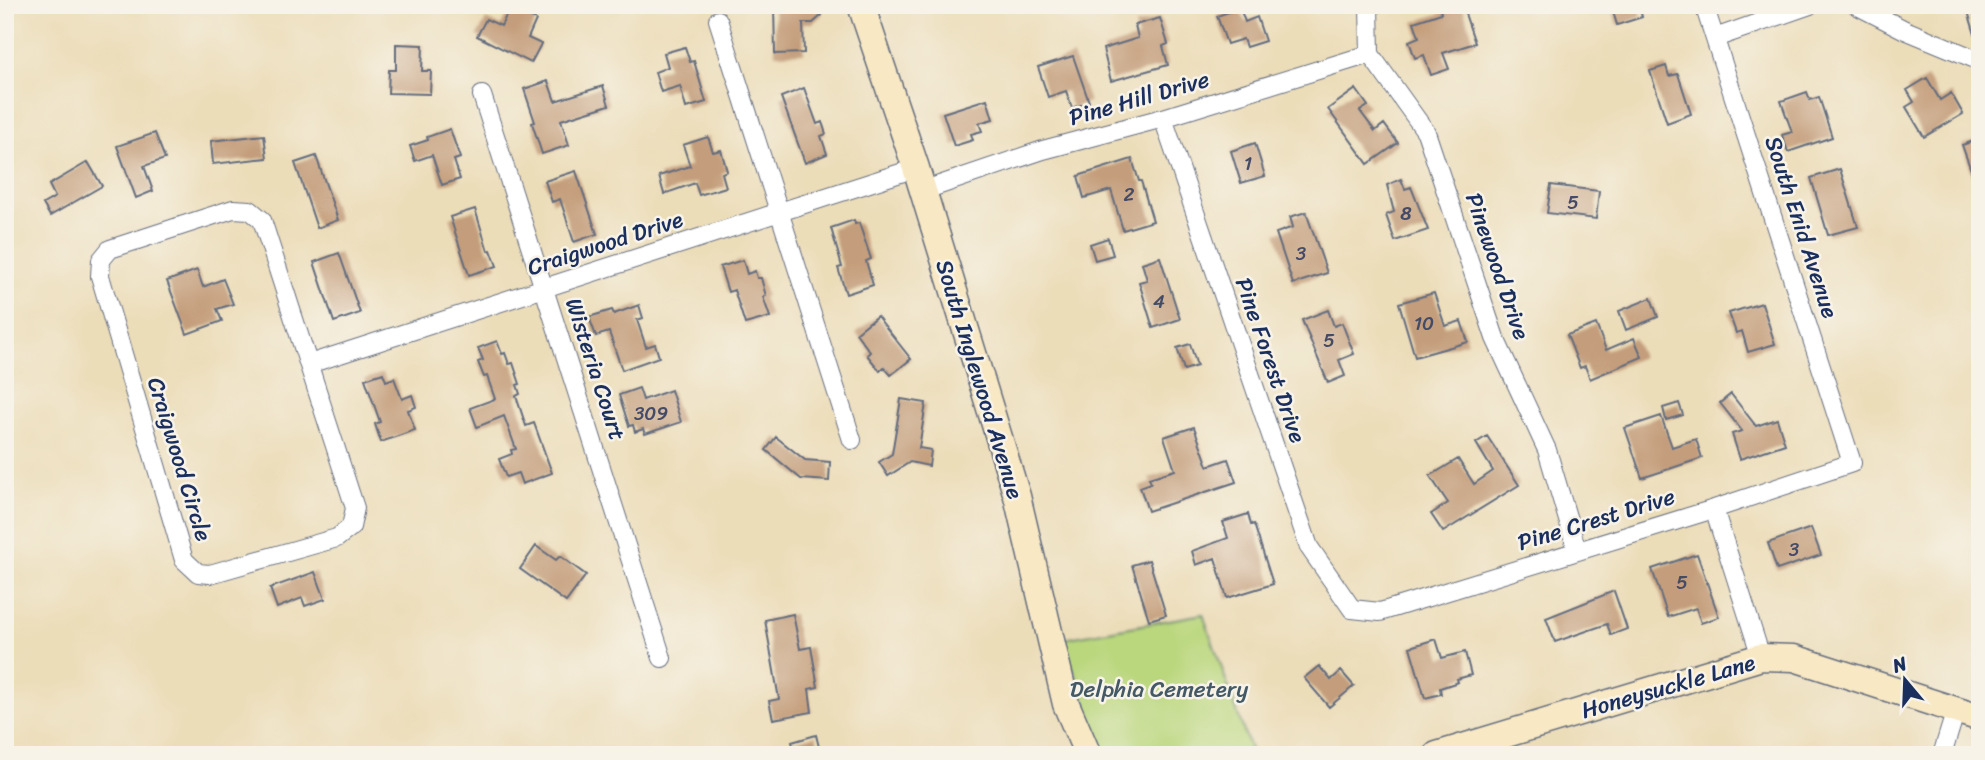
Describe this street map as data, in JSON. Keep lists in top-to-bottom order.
{
  "streets": {
    "street": [
      "Pine Hill Drive",
      "South Enid Avenue",
      "Craigwood Drive",
      "Pinewood Drive",
      "Pine Forest Drive",
      "Wisteria Court",
      "South Inglewood Avenue",
      "Craigwood Circle",
      "Pine Crest Drive",
      "Honeysuckle Lane"
    ]
  },
  "crossings": [
    ["Pine Hill Drive", "Craigwood Drive"],
    ["Pine Hill Drive", "Pinewood Drive"],
    ["Pine Hill Drive", "Pine Forest Drive"],
    ["Pine Hill Drive", "South Inglewood Avenue"],
    ["South Enid Avenue", "Pine Crest Drive"],
    ["Craigwood Drive", "Wisteria Court"],
    ["Craigwood Drive", "South Inglewood Avenue"],
    ["Craigwood Drive", "Craigwood Circle"],
    ["Pinewood Drive", "Pine Crest Drive"],
    ["Pine Forest Drive", "Pine Crest Drive"]
  ],
  "parks": ["Delphia Cemetery"],
  "house_numbers": [
    "1",
    "2",
    "5",
    "8",
    "3",
    "4",
    "10",
    "5",
    "309",
    "3",
    "5"
  ],
  "north": "top"
}
